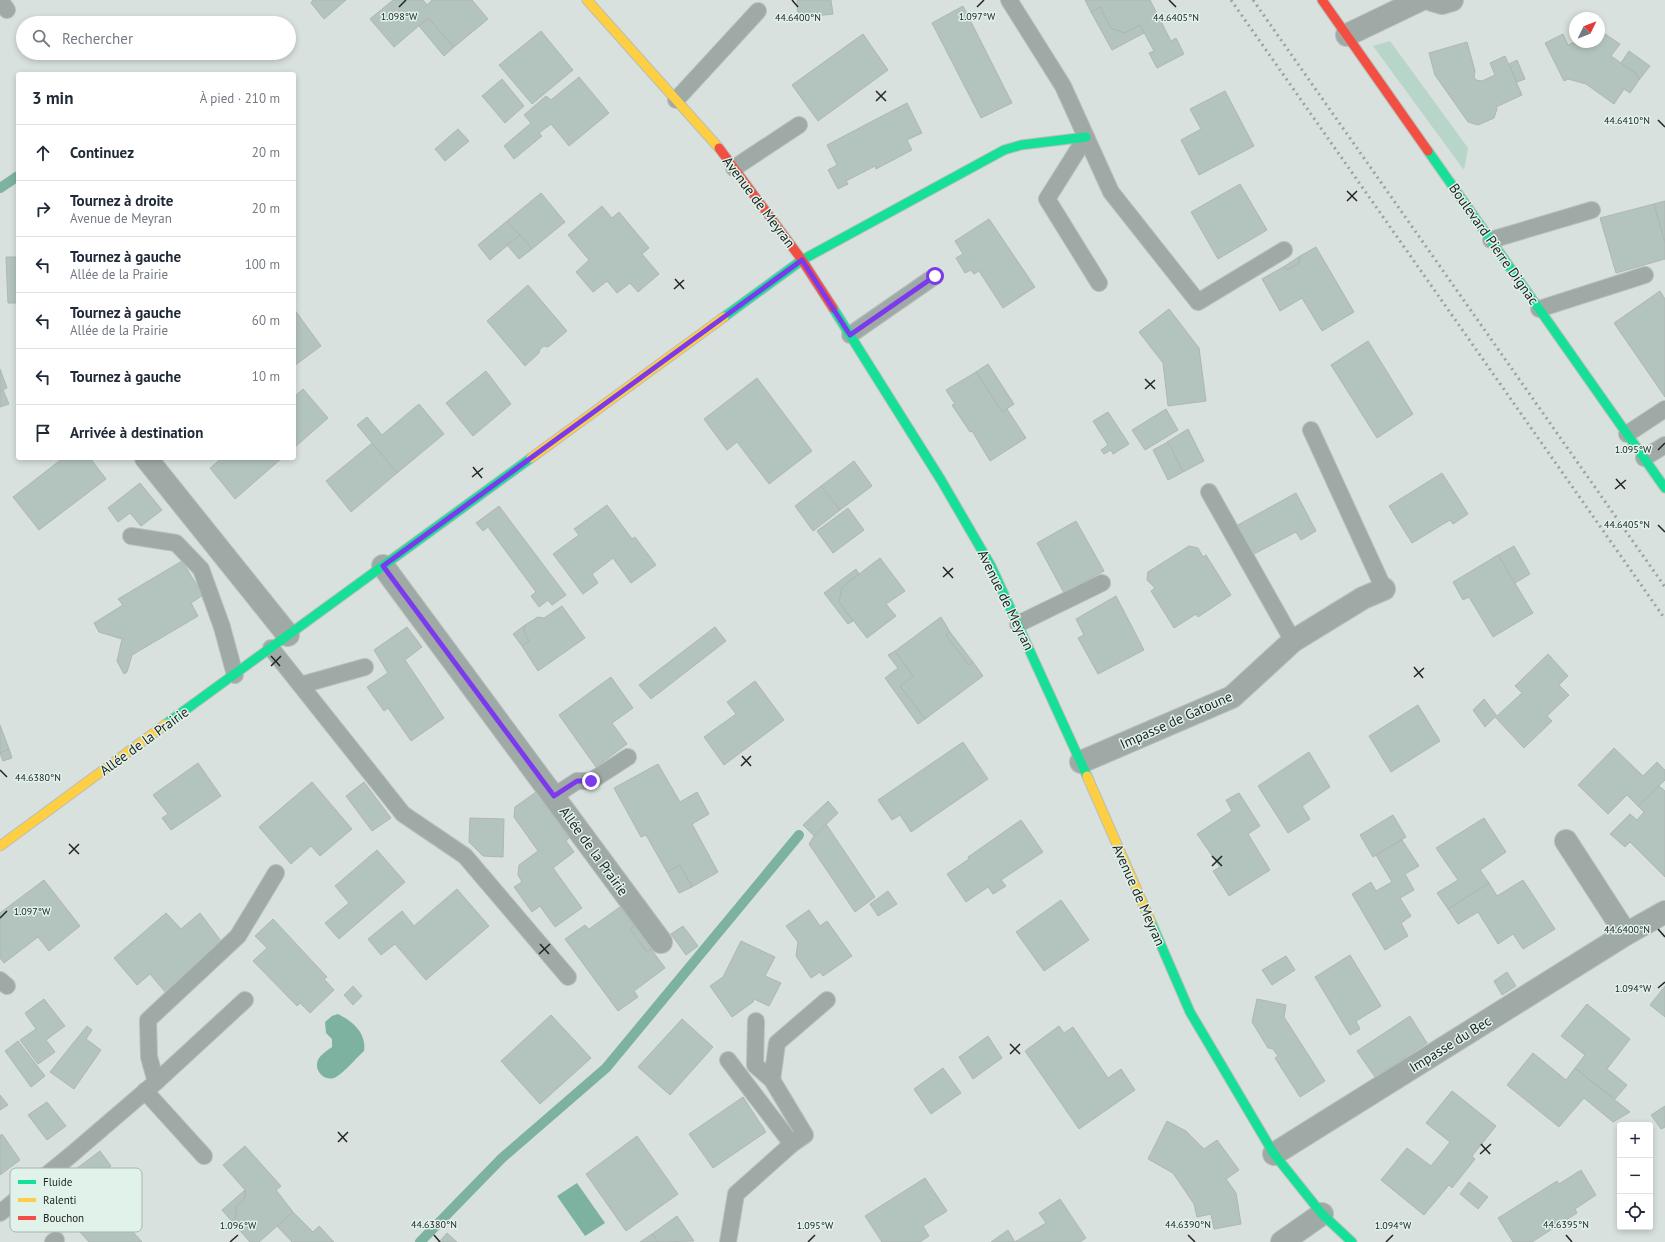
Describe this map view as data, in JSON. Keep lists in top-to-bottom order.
{
  "streets": {
    "street": [
      "Avenue de Meyran",
      "Boulevard Pierre Dignac",
      "Impasse de Gatoune",
      "Allée de la Prairie",
      "Impasse du Bec"
    ]
  },
  "crossings": [
    ["Avenue de Meyran", "Impasse de Gatoune"],
    ["Avenue de Meyran", "Allée de la Prairie"],
    ["Avenue de Meyran", "Impasse du Bec"]
  ],
  "legend": ["Fluide", "Ralenti", "Bouchon"],
  "north": "top right",
  "page": {
    "search": "Rechercher",
    "heading": ["3 min", "À pied · 210 m"],
    "list": [
      ["Continuez", "20 m"],
      ["Tournez à droite", "Avenue de Meyran", "20 m"],
      ["Tournez à gauche", "Allée de la Prairie", "100 m"],
      ["Tournez à gauche", "Allée de la Prairie", "60 m"],
      ["Tournez à gauche", "10 m"],
      "Arrivée à destination"
    ],
    "map_buttons": ["+", "−"]
  },
  "coordinates": [
    "1.098°W",
    "1.097°W",
    "44.6405°N",
    "44.6400°N",
    "44.6410°N",
    "1.095°W",
    "44.6380°N",
    "1.094°W",
    "44.6390°N",
    "44.6395°N",
    "1.096°W"
  ]
}
